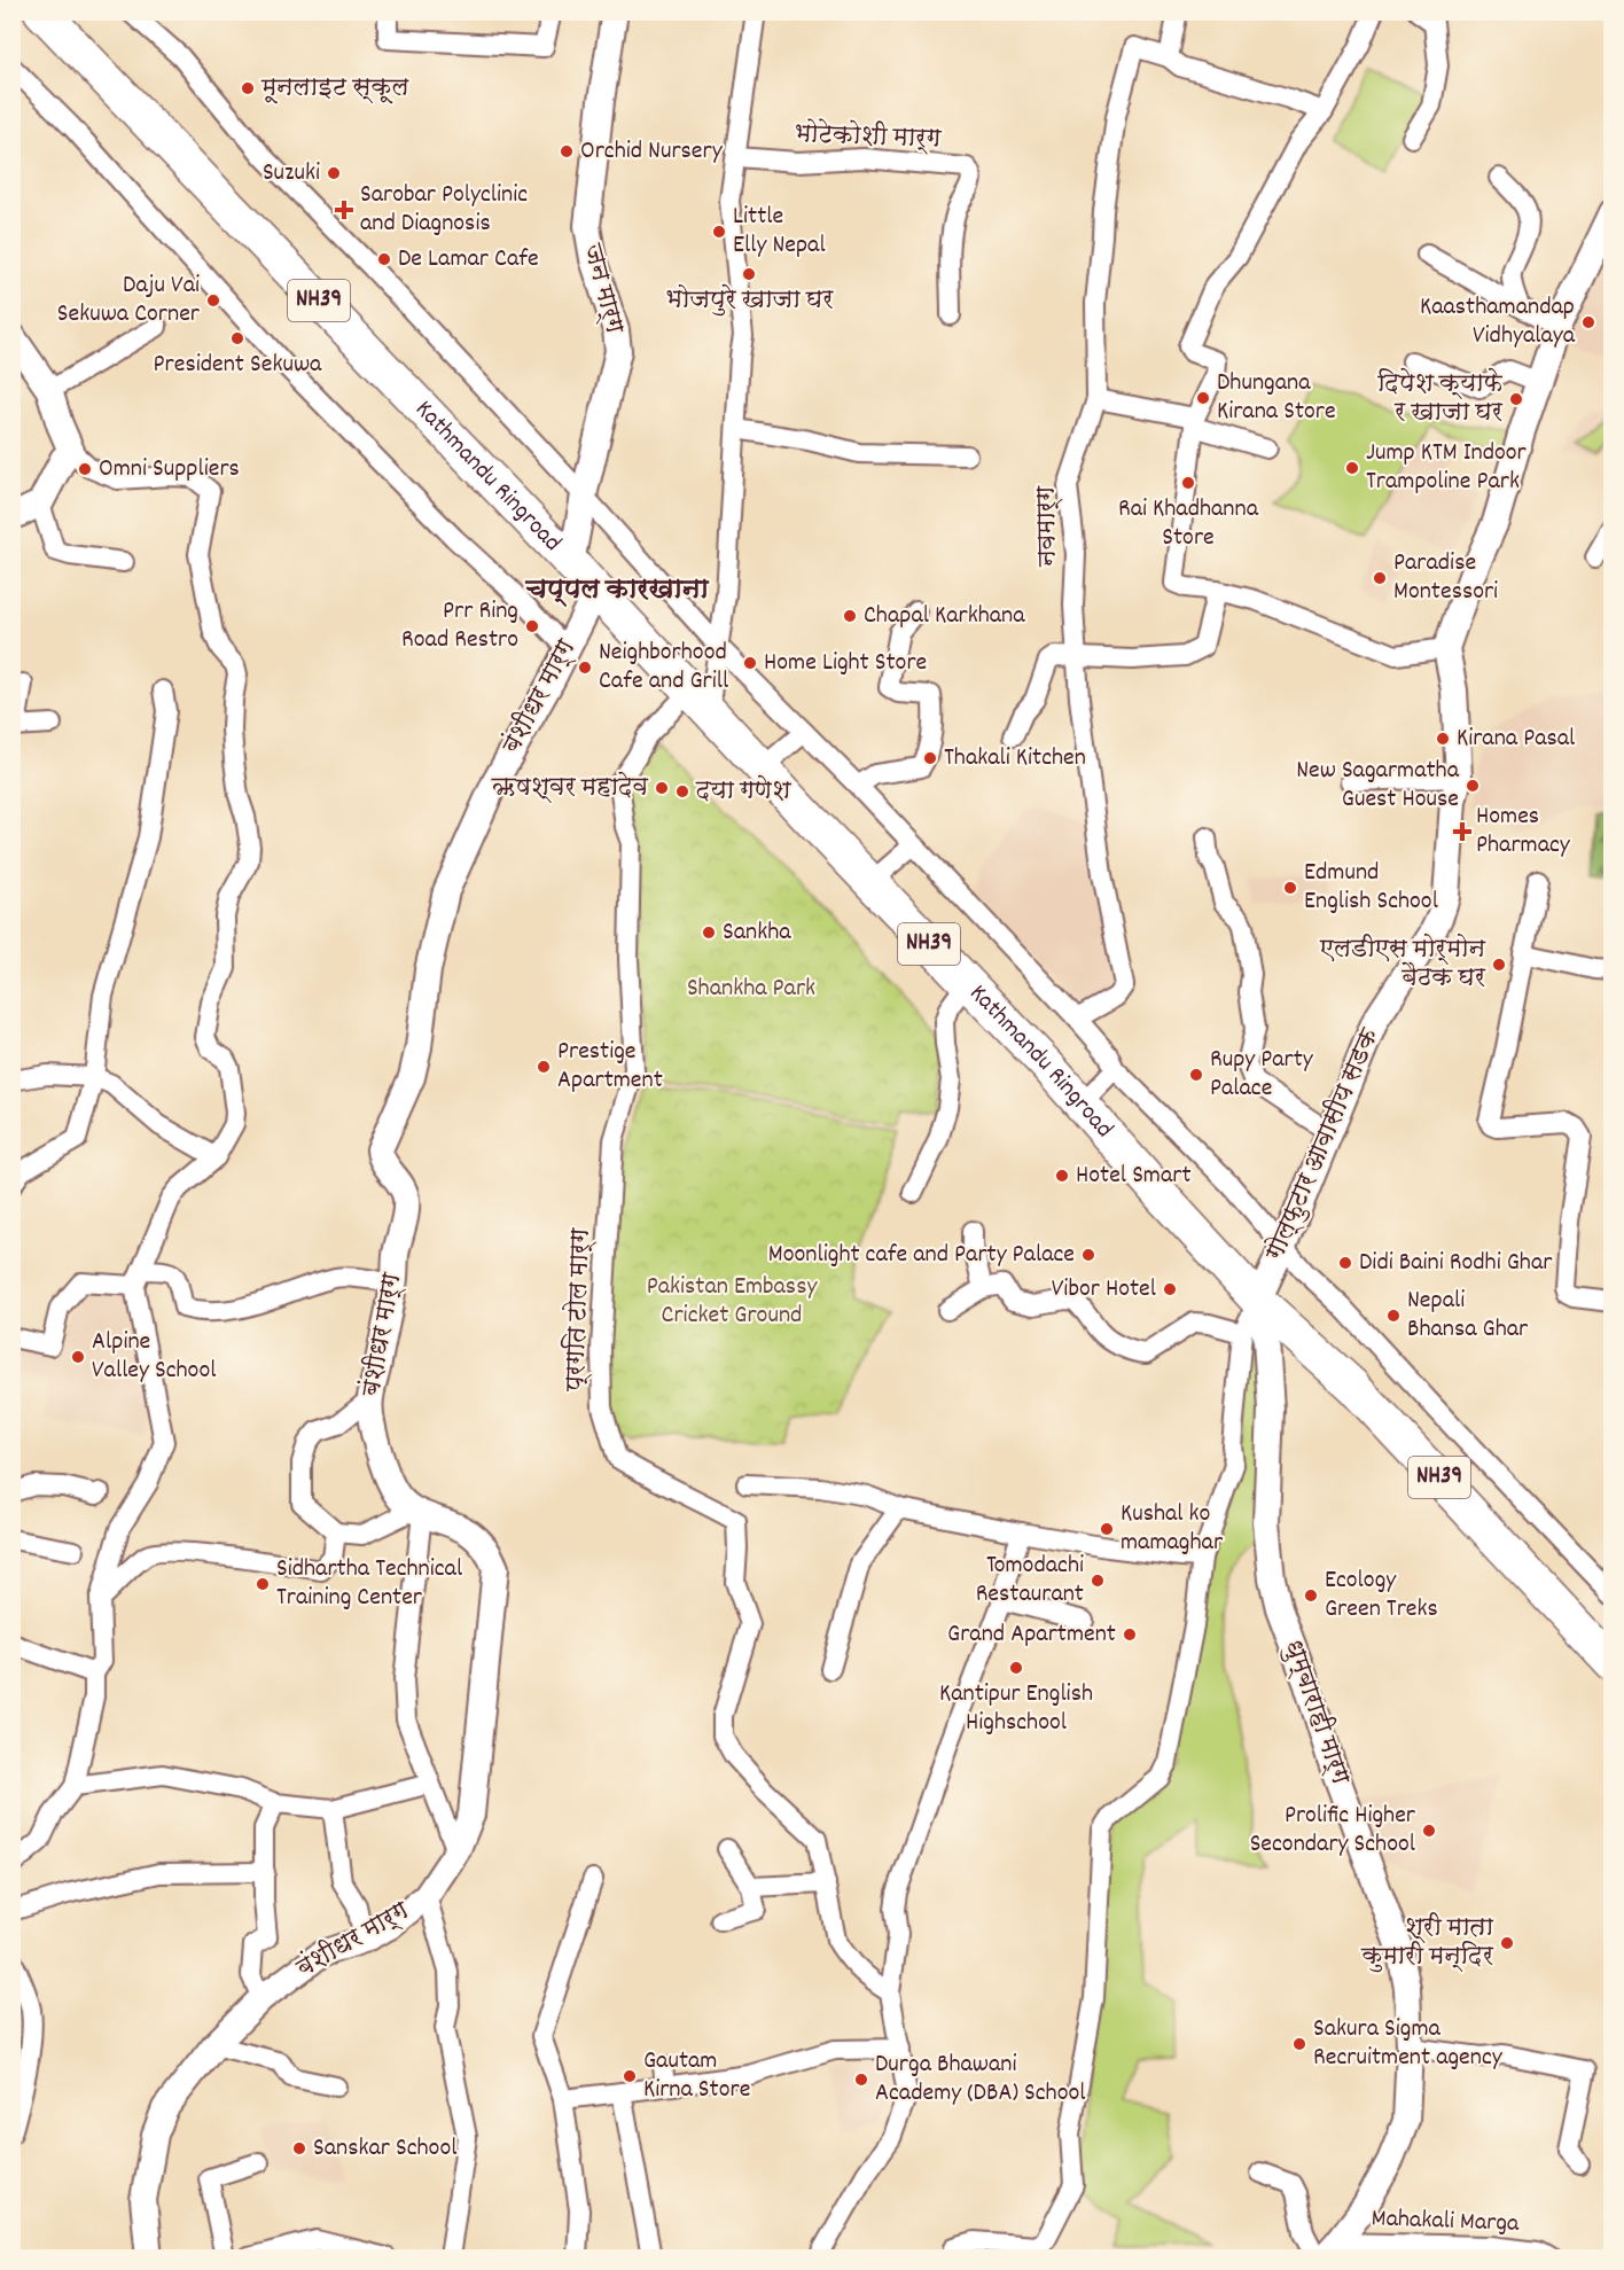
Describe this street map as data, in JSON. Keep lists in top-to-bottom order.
{
  "streets": {
    "highway": ["NH39", "Kathmandu Ringroad"],
    "main road": [
      "जन मार्ग",
      "बंशीधर मार्ग",
      "गोल्फुटार आवासीय सडक",
      "धुम्बाराही मार्ग"
    ],
    "street": [
      "भोटेकोशी मार्ग",
      "नवमार्ग",
      "प्रगति टोल मार्ग",
      "Mahakali Marga"
    ]
  },
  "crossings": [
    ["जन मार्ग", "Kathmandu Ringroad"],
    ["Kathmandu Ringroad", "बंशीधर मार्ग"],
    ["Kathmandu Ringroad", "गोल्फुटार आवासीय सडक"],
    ["Kathmandu Ringroad", "प्रगति टोल मार्ग"],
    ["Kathmandu Ringroad", "धुम्बाराही मार्ग"],
    ["गोल्फुटार आवासीय सडक", "धुम्बाराही मार्ग"],
    ["धुम्बाराही मार्ग", "Mahakali Marga"]
  ],
  "districts": ["चप्पल कारखाना"],
  "parks": ["Shankha Park", "Pakistan Embassy Cricket Ground"],
  "places": {
    "other": [
      "मूनलाइट स्कूल",
      "Orchid Nursery",
      "Suzuki",
      "Little Elly Nepal",
      "De Lamar Cafe",
      "भोजपुरे खाजा घर",
      "Daju Vai Sekuwa Corner",
      "Kaasthamandap Vidhyalaya",
      "President Sekuwa",
      "Dhungana Kirana Store",
      "दिपेश क्याफे र खाजा घर",
      "Jump KTM Indoor Trampoline Park",
      "Omni Suppliers",
      "Rai Khadhanna Store",
      "Paradise Montessori",
      "Chapal Karkhana",
      "Prr Ring Road Restro",
      "Home Light Store",
      "Neighborhood Cafe and Grill",
      "Kirana Pasal",
      "Thakali Kitchen",
      "New Sagarmatha Guest House",
      "ऋषश्वर महादेव",
      "दया गणेश",
      "Edmund English School",
      "Sankha",
      "एलडीएस मोर्मोन बैठक घर",
      "Prestige Apartment",
      "Rupy Party Palace",
      "Hotel Smart",
      "Moonlight cafe and Party Palace",
      "Didi Baini Rodhi Ghar",
      "Vibor Hotel",
      "Nepali Bhansa Ghar",
      "Alpine Valley School",
      "Kushal ko mamaghar",
      "Tomodachi Restaurant",
      "Sidhartha Technical Training Center",
      "Ecology Green Treks",
      "Grand Apartment",
      "Kantipur English Highschool",
      "Prolific Higher Secondary School",
      "श्री माता कुमारी मन्दिर",
      "Sakura Sigma Recruitment agency",
      "Gautam Kirna Store",
      "Durga Bhawani Academy (DBA) School",
      "Sanskar School"
    ],
    "health": ["Sarobar Polyclinic and Diagnosis", "Homes Pharmacy"]
  }
}
